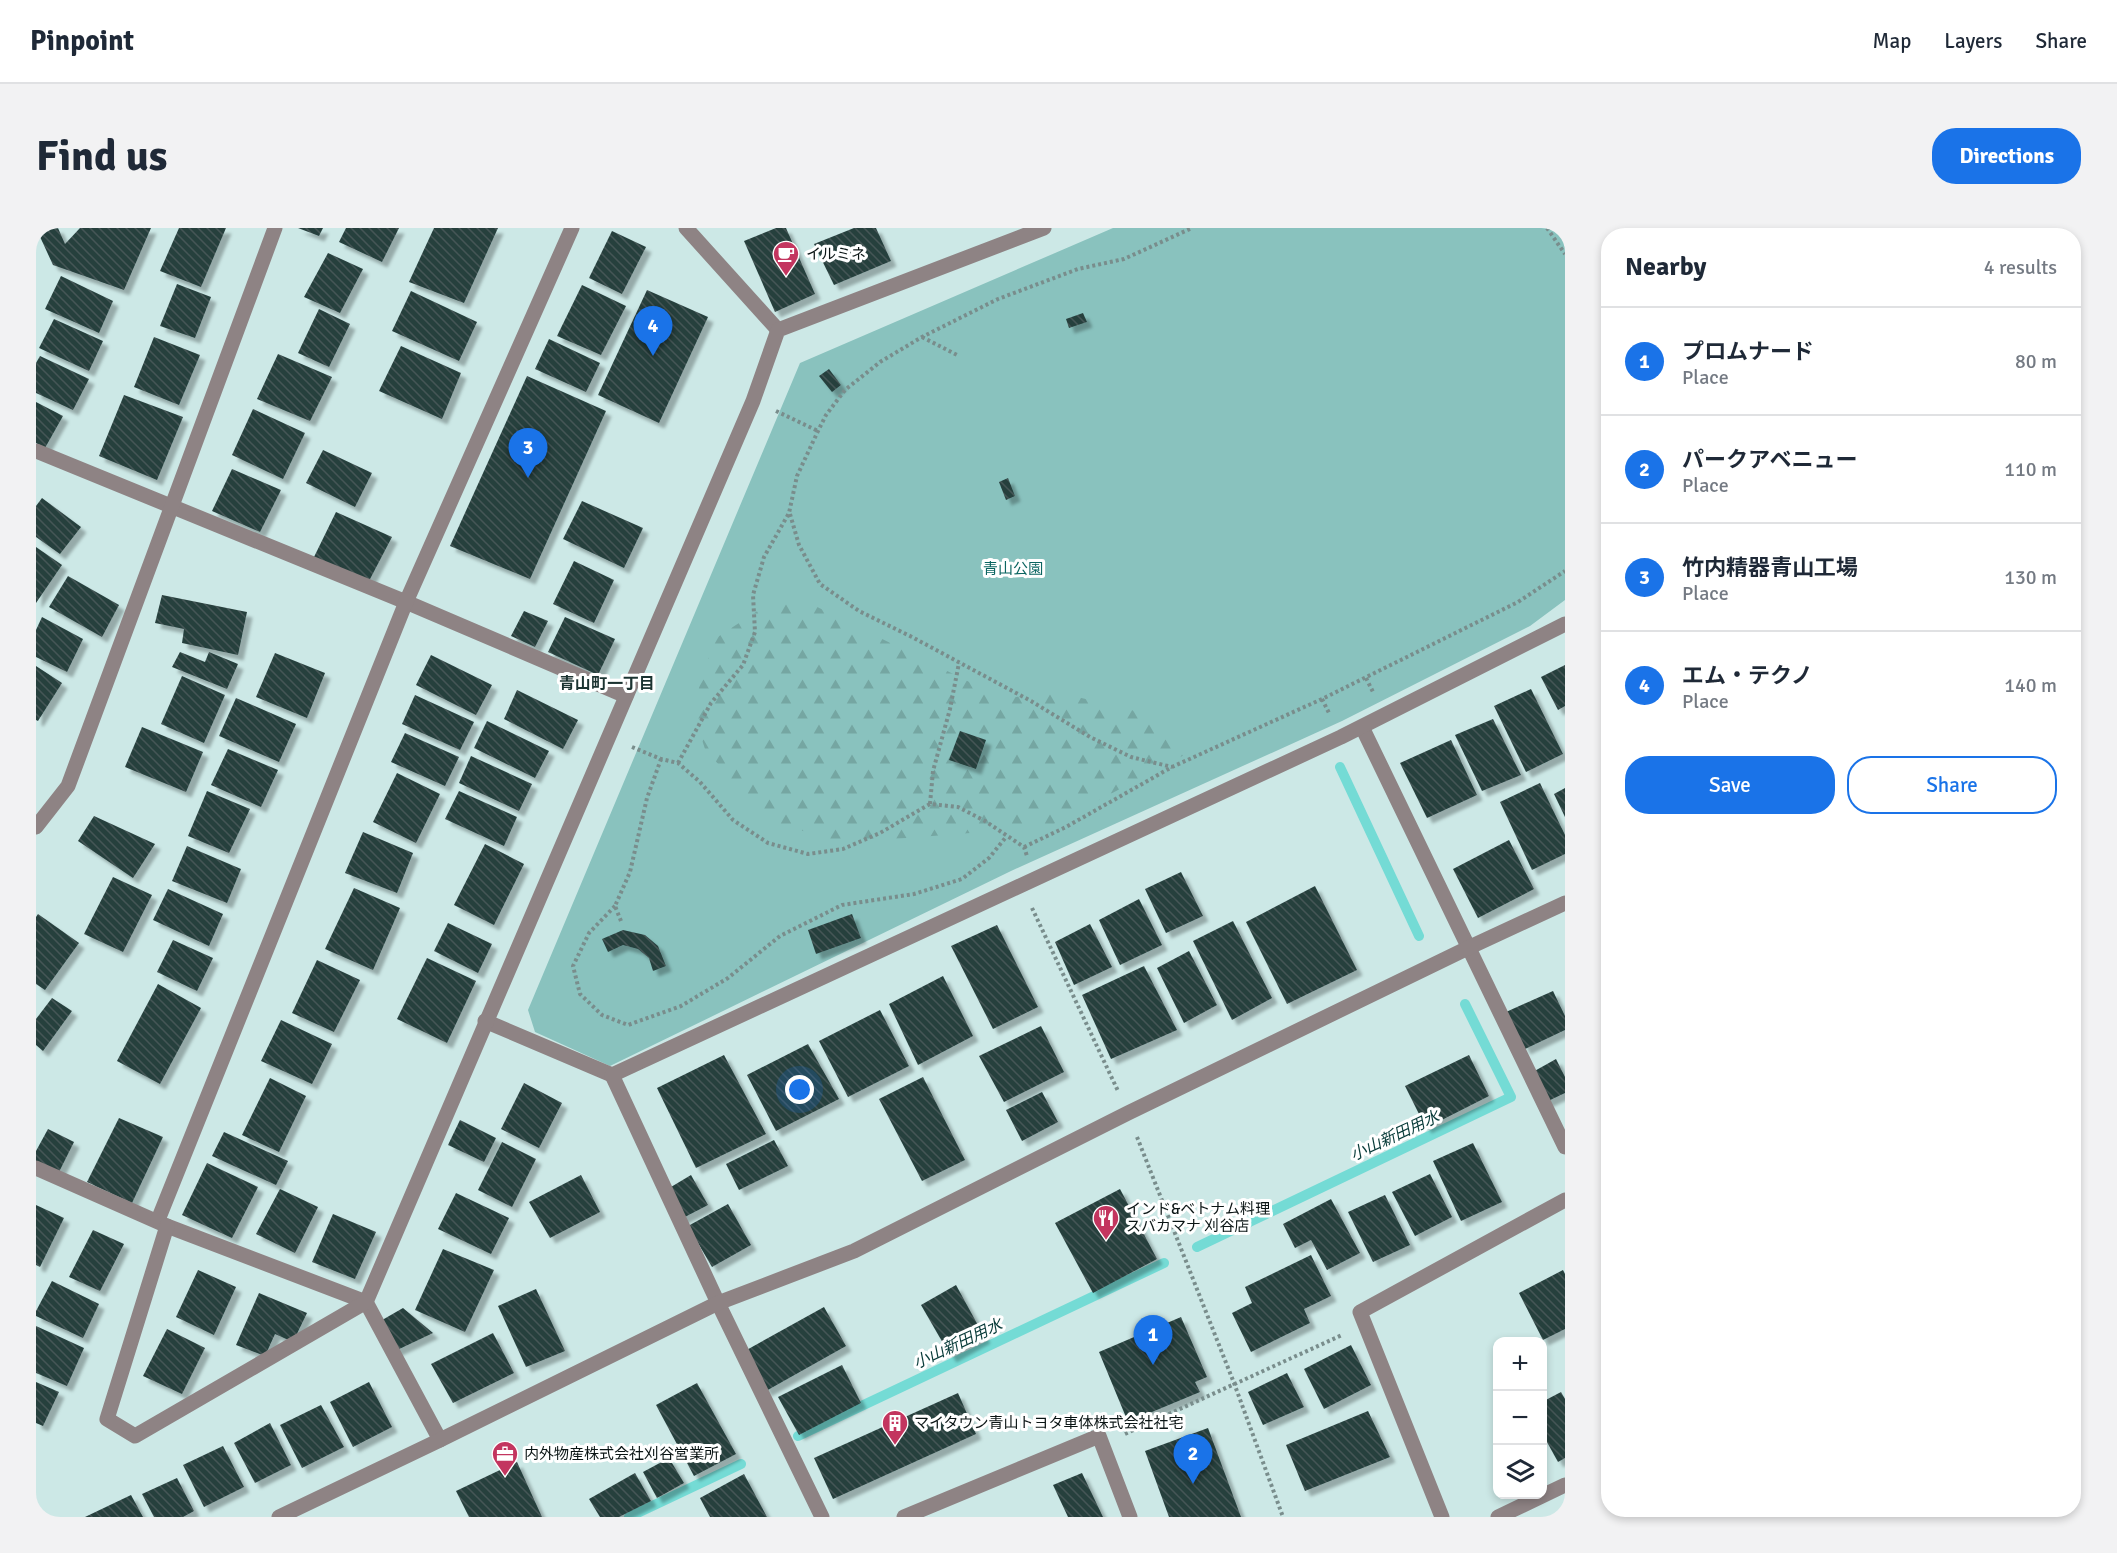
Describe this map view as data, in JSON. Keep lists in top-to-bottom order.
{
  "districts": ["青山町一丁目"],
  "water": ["小山新田用水"],
  "parks": ["青山公園"],
  "places": {
    "cafe": ["イルミネ"],
    "restaurant": ["インド&ベトナム料理 スバカマナ 刈谷店"],
    "building": ["マイタウン青山トヨタ車体株式会社社宅"],
    "office": ["内外物産株式会社刈谷営業所"]
  },
  "page": {
    "header": "Pinpoint",
    "nav": ["Map", "Layers", "Share"],
    "buttons": [
      "Directions",
      ["Save", "Share"]
    ],
    "title": "Find us",
    "heading": ["Nearby", "4 results"],
    "pins": [
      "4",
      "3",
      "1",
      "2"
    ],
    "list": [
      {
        "mark": "1",
        "name": "プロムナード",
        "note": "Place",
        "value": "80 m"
      },
      {
        "mark": "2",
        "name": "パークアベニュー",
        "note": "Place",
        "value": "110 m"
      },
      {
        "mark": "3",
        "name": "竹内精器青山工場",
        "note": "Place",
        "value": "130 m"
      },
      {
        "mark": "4",
        "name": "エム・テクノ",
        "note": "Place",
        "value": "140 m"
      }
    ],
    "map_buttons": ["+", "−"]
  }
}
